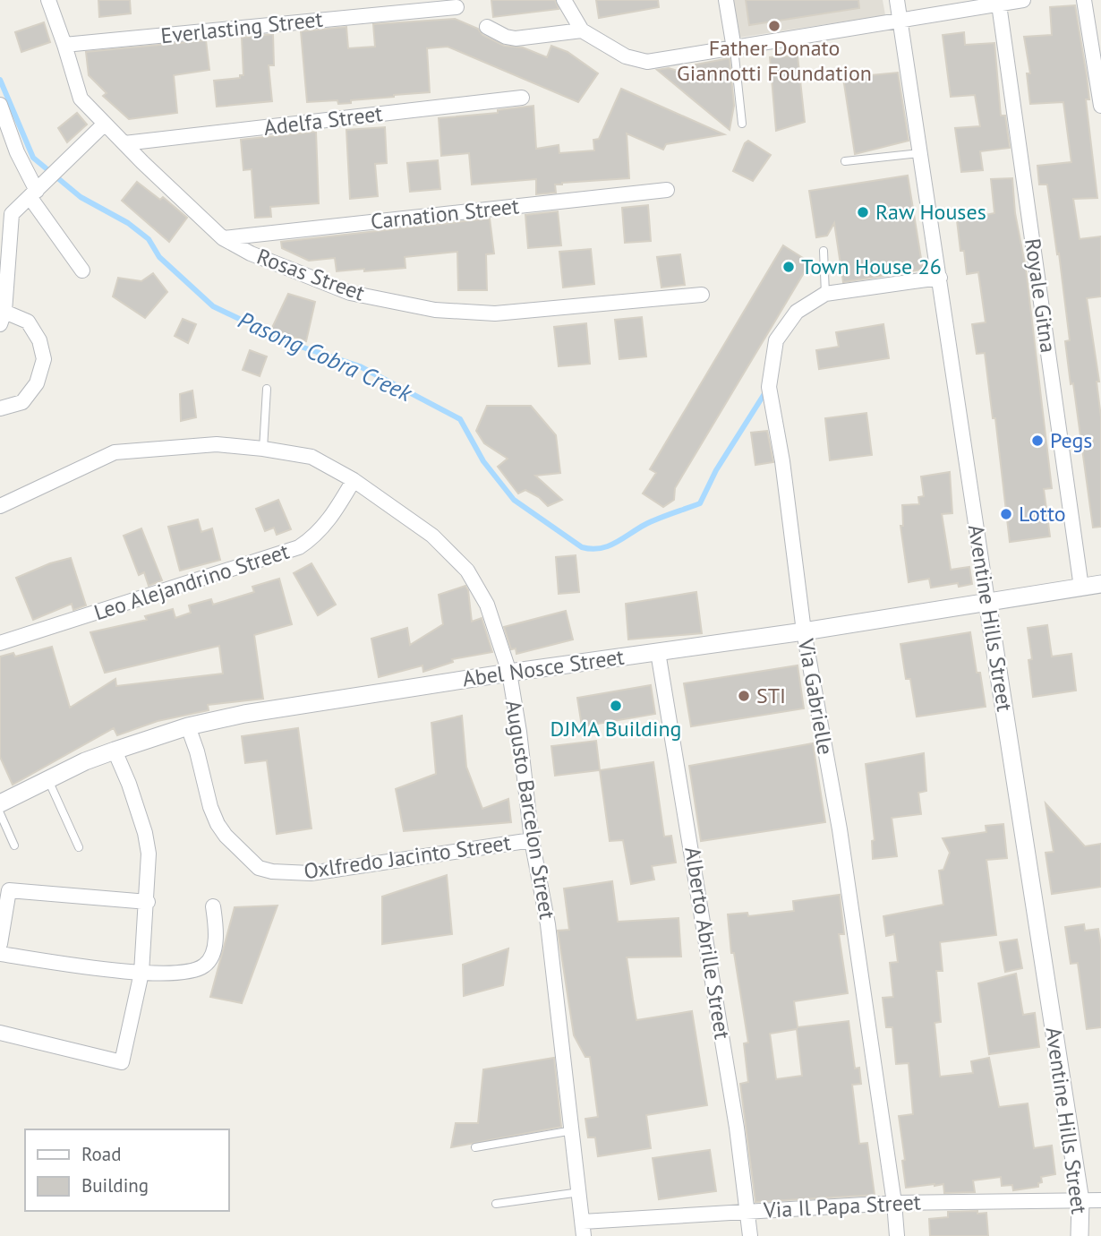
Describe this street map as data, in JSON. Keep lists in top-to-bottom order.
{
  "streets": {
    "street": [
      "Everlasting Street",
      "Adelfa Street",
      "Carnation Street",
      "Rosas Street",
      "Royale Gitna",
      "Leo Alejandrino Street",
      "Aventine Hills Street",
      "Abel Nosce Street",
      "Via Gabrielle",
      "Augusto Barcelon Street",
      "Oxlfredo Jacinto Street",
      "Alberto Abrille Street",
      "Via Il Papa Street"
    ]
  },
  "crossings": [
    ["Everlasting Street", "Rosas Street"],
    ["Adelfa Street", "Rosas Street"],
    ["Carnation Street", "Rosas Street"],
    ["Royale Gitna", "Abel Nosce Street"],
    ["Leo Alejandrino Street", "Augusto Barcelon Street"],
    ["Aventine Hills Street", "Abel Nosce Street"],
    ["Aventine Hills Street", "Via Gabrielle"],
    ["Aventine Hills Street", "Via Il Papa Street"],
    ["Abel Nosce Street", "Via Gabrielle"],
    ["Abel Nosce Street", "Augusto Barcelon Street"],
    ["Abel Nosce Street", "Oxlfredo Jacinto Street"],
    ["Abel Nosce Street", "Alberto Abrille Street"],
    ["Via Gabrielle", "Via Il Papa Street"],
    ["Augusto Barcelon Street", "Oxlfredo Jacinto Street"],
    ["Augusto Barcelon Street", "Via Il Papa Street"],
    ["Alberto Abrille Street", "Via Il Papa Street"]
  ],
  "water": ["Pasong Cobra Creek"],
  "places": [
    "Father Donato Giannotti Foundation",
    "Raw Houses",
    "Town House 26",
    "Pegs",
    "Lotto",
    "STI",
    "DJMA Building"
  ],
  "legend": ["Road", "Building"]
}
